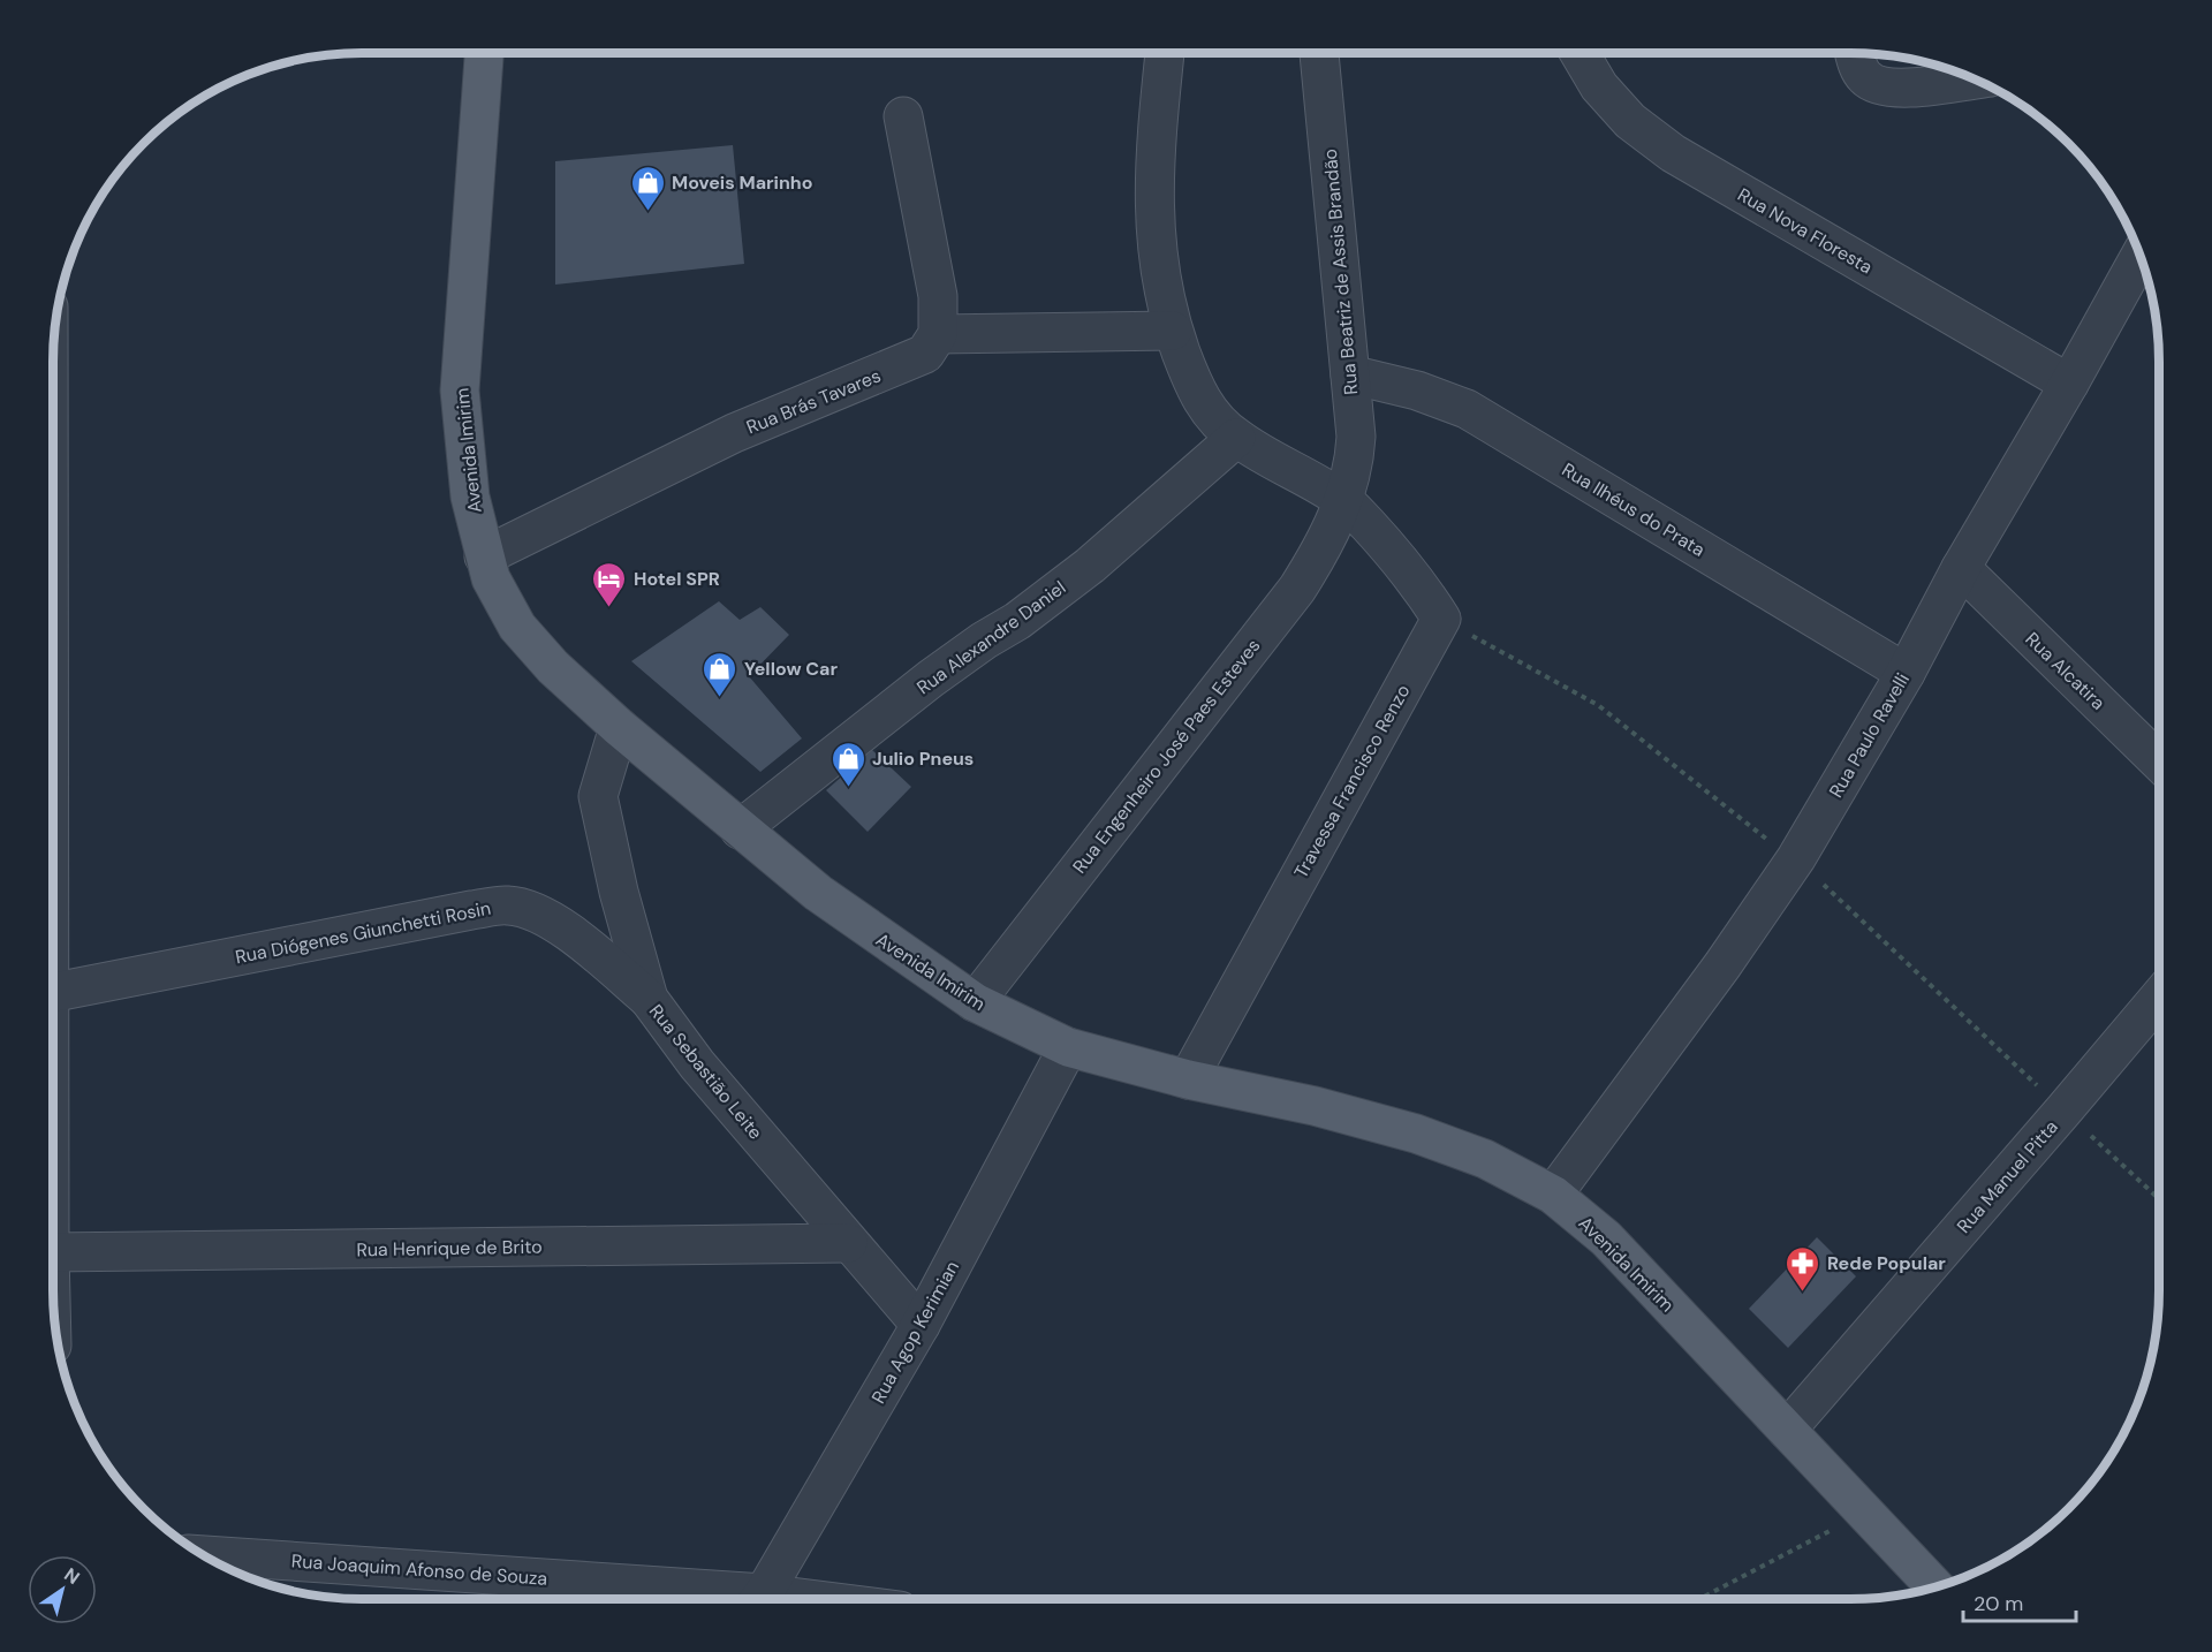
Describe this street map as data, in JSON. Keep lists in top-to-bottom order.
{
  "streets": {
    "main road": ["Avenida Imirim"],
    "street": [
      "Rua Nova Floresta",
      "Rua Beatriz de Assis Brandão",
      "Rua Brás Tavares",
      "Rua Ilhéus do Prata",
      "Rua Alexandre Daniel",
      "Rua Alcatira",
      "Rua Paulo Ravelli",
      "Rua Engenheiro José Paes Esteves",
      "Travessa Francisco Renzo",
      "Rua Diógenes Giunchetti Rosin",
      "Rua Sebastião Leite",
      "Rua Manuel Pitta",
      "Rua Henrique de Brito",
      "Rua Agop Kerimian",
      "Rua Joaquim Afonso de Souza"
    ]
  },
  "crossings": [
    ["Rua Nova Floresta", "Rua Paulo Ravelli"],
    ["Rua Beatriz de Assis Brandão", "Rua Ilhéus do Prata"],
    ["Rua Beatriz de Assis Brandão", "Rua Engenheiro José Paes Esteves"],
    ["Rua Beatriz de Assis Brandão", "Travessa Francisco Renzo"],
    ["Rua Brás Tavares", "Avenida Imirim"],
    ["Avenida Imirim", "Rua Alexandre Daniel"],
    ["Avenida Imirim", "Rua Paulo Ravelli"],
    ["Avenida Imirim", "Rua Engenheiro José Paes Esteves"],
    ["Avenida Imirim", "Travessa Francisco Renzo"],
    ["Avenida Imirim", "Rua Sebastião Leite"],
    ["Avenida Imirim", "Rua Manuel Pitta"],
    ["Avenida Imirim", "Rua Agop Kerimian"],
    ["Rua Ilhéus do Prata", "Rua Paulo Ravelli"],
    ["Rua Alexandre Daniel", "Travessa Francisco Renzo"],
    ["Rua Alcatira", "Rua Paulo Ravelli"],
    ["Rua Engenheiro José Paes Esteves", "Travessa Francisco Renzo"],
    ["Rua Diógenes Giunchetti Rosin", "Rua Sebastião Leite"],
    ["Rua Sebastião Leite", "Rua Henrique de Brito"],
    ["Rua Sebastião Leite", "Rua Agop Kerimian"]
  ],
  "places": {
    "shop": ["Moveis Marinho", "Yellow Car", "Julio Pneus"],
    "hotel": ["Hotel SPR"],
    "pharmacy": ["Rede Popular"]
  },
  "scale_bar": "20 m",
  "north": "top right"
}
